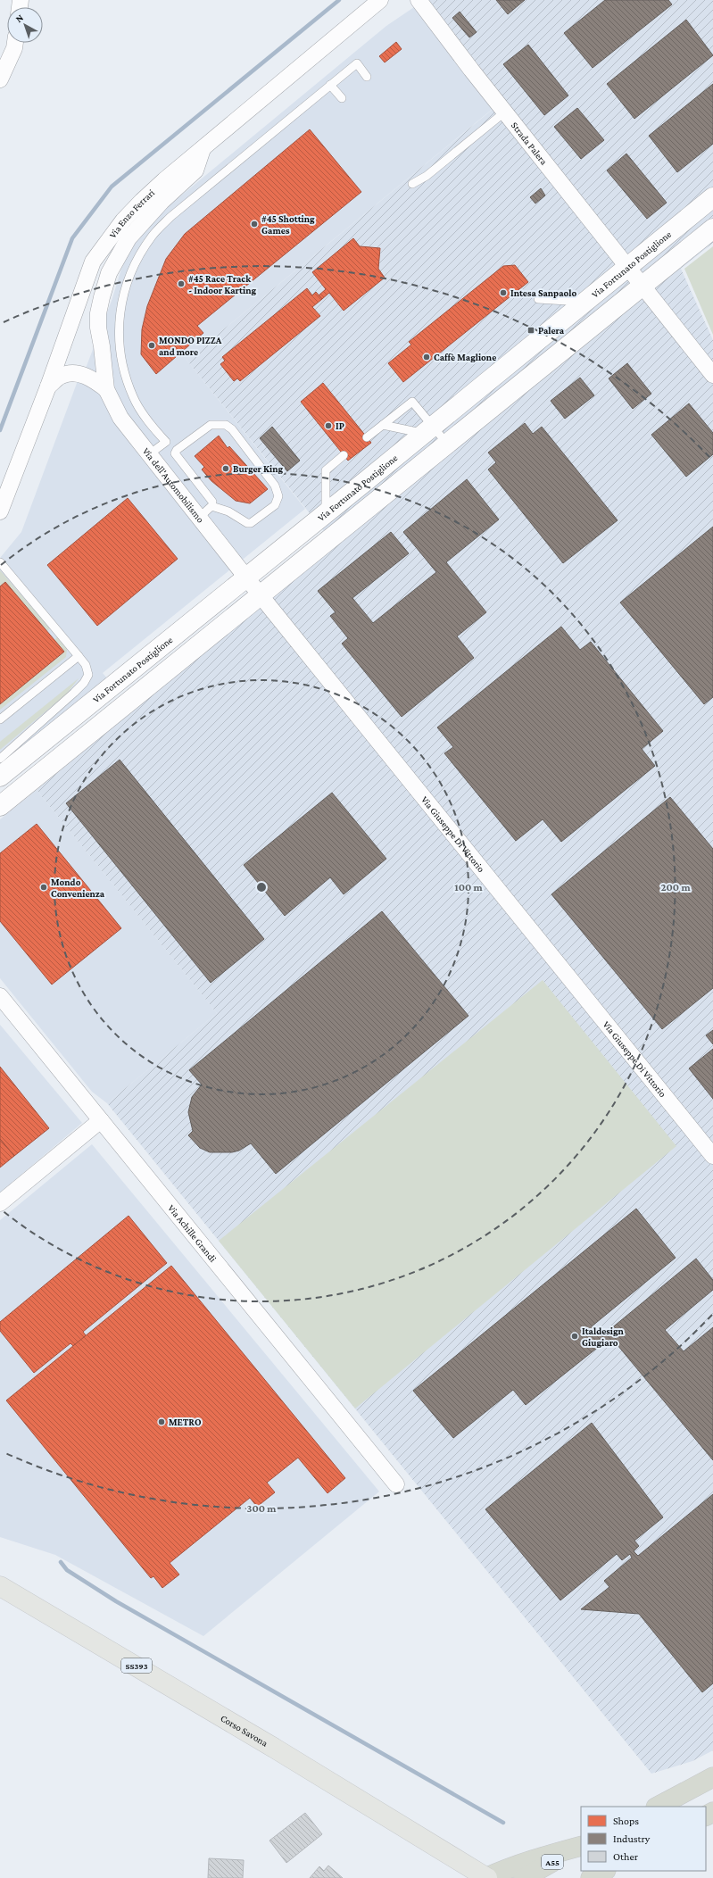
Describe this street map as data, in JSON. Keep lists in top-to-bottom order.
{
  "streets": {
    "highway": ["A55"],
    "main road": ["SS393", "Corso Savona"],
    "street": [
      "Strada Palera",
      "Via Enzo Ferrari",
      "Via Fortunato Postiglione",
      "Via dell'Automobilismo",
      "Via Giuseppe Di Vittorio",
      "Via Achille Grandi"
    ]
  },
  "crossings": [
    ["Strada Palera", "Via Fortunato Postiglione"],
    ["Via Enzo Ferrari", "Via dell'Automobilismo"],
    ["Via Fortunato Postiglione", "Via dell'Automobilismo"],
    ["Via Fortunato Postiglione", "Via Giuseppe Di Vittorio"],
    ["Via dell'Automobilismo", "Via Giuseppe Di Vittorio"]
  ],
  "places": {
    "other": [
      "#45 Shotting Games",
      "#45 Race Track - Indoor Karting",
      "Intesa Sanpaolo",
      "MONDO PIZZA and more",
      "Caffè Maglione",
      "IP",
      "Burger King",
      "Mondo Convenienza",
      "Italdesign Giugiaro",
      "METRO"
    ],
    "transit": ["Palera"]
  },
  "legend": ["Shops", "Industry", "Other"],
  "north": "top left",
  "rings": ["100 m", "200 m", "300 m"]
}
